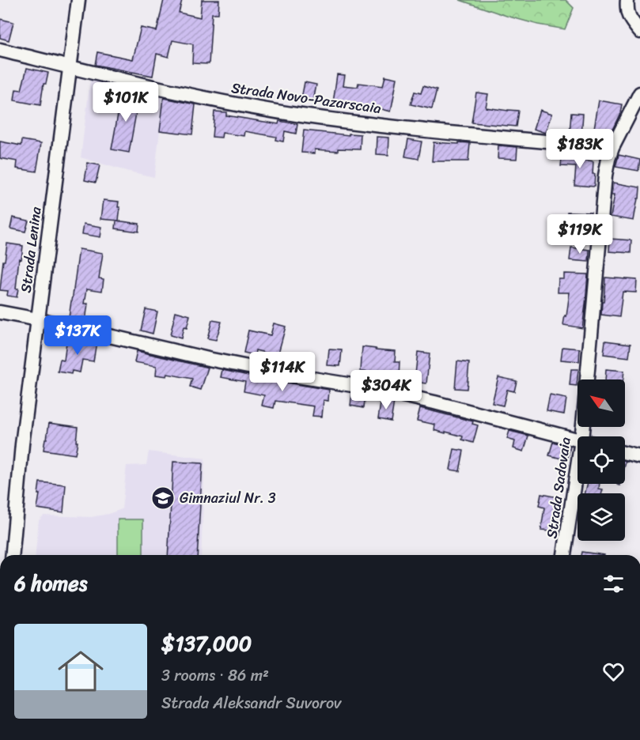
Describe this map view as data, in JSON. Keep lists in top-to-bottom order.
{
  "streets": {
    "street": ["Strada Novo-Pazarscaia", "Strada Lenina", "Strada Sadovaia"]
  },
  "crossings": [
    ["Strada Novo-Pazarscaia", "Strada Lenina"],
    ["Strada Novo-Pazarscaia", "Strada Sadovaia"]
  ],
  "places": {
    "school or university": ["Gimnaziul Nr. 3"]
  },
  "north": "top left",
  "page": {
    "price": [
      "$101K",
      "$183K",
      "$119K",
      "$137K",
      "$114K",
      "$304K"
    ],
    "heading": "6 homes",
    "list": [
      {
        "name": "$137,000",
        "note": "3 rooms · 86 m² · Strada Aleksandr Suvorov"
      }
    ]
  }
}
